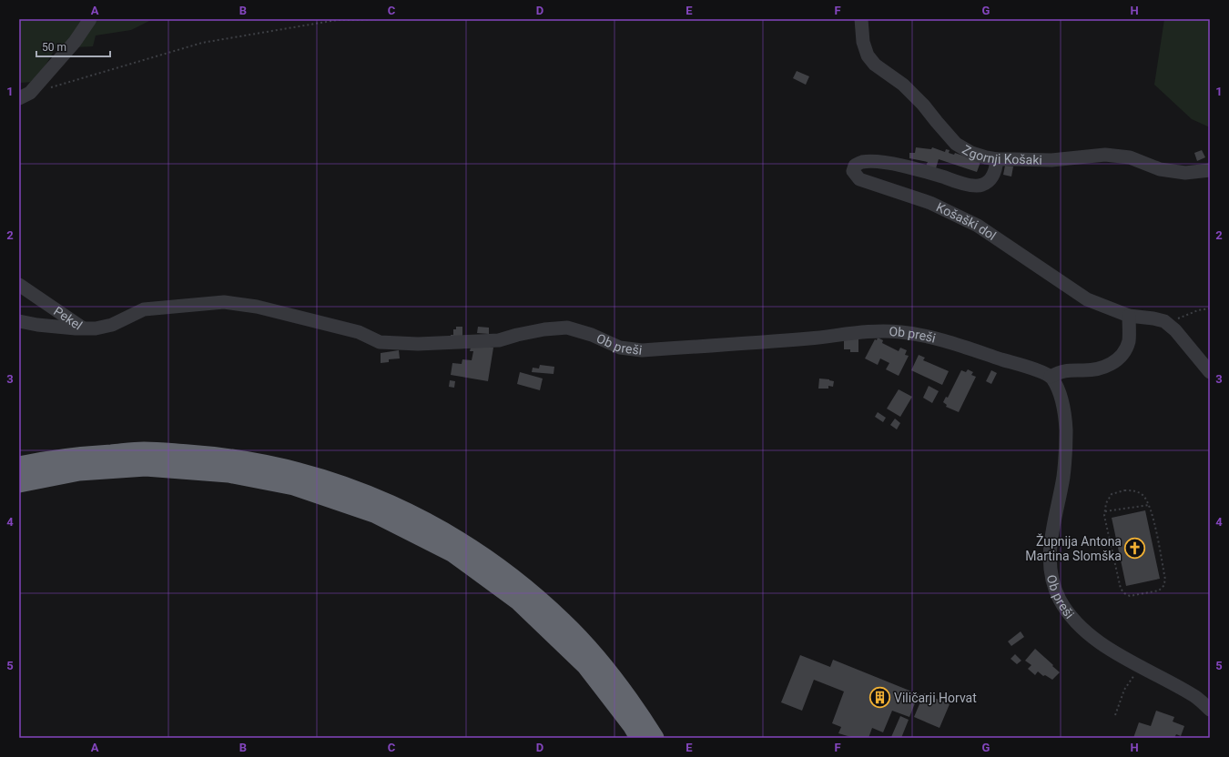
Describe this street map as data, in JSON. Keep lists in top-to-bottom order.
{
  "streets": {
    "street": [
      "Zgornji Košaki",
      "Košaški dol",
      "Pekel",
      "Ob preši"
    ]
  },
  "crossings": [
    ["Zgornji Košaki", "Košaški dol"],
    ["Pekel", "Ob preši"]
  ],
  "places": {
    "church": ["Župnija Antona Martina Slomška"],
    "building": ["Viličarji Horvat"]
  },
  "scale_bar": "50 m",
  "grid": {
    "columns": [
      "A",
      "B",
      "C",
      "D",
      "E",
      "F",
      "G",
      "H"
    ],
    "rows": [
      "1",
      "2",
      "3",
      "4",
      "5"
    ]
  }
}
